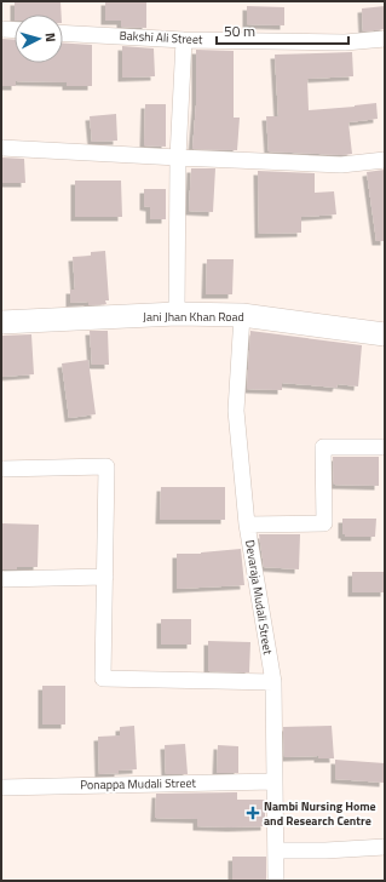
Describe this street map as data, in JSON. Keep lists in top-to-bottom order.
{
  "streets": {
    "street": [
      "Bakshi Ali Street",
      "Jani Jhan Khan Road",
      "Devaraja Mudali Street",
      "Ponappa Mudali Street"
    ]
  },
  "crossings": [
    ["Jani Jhan Khan Road", "Devaraja Mudali Street"],
    ["Devaraja Mudali Street", "Ponappa Mudali Street"]
  ],
  "places": {
    "health": ["Nambi Nursing Home and Research Centre"]
  },
  "scale_bar": "50 m",
  "north": "right"
}
